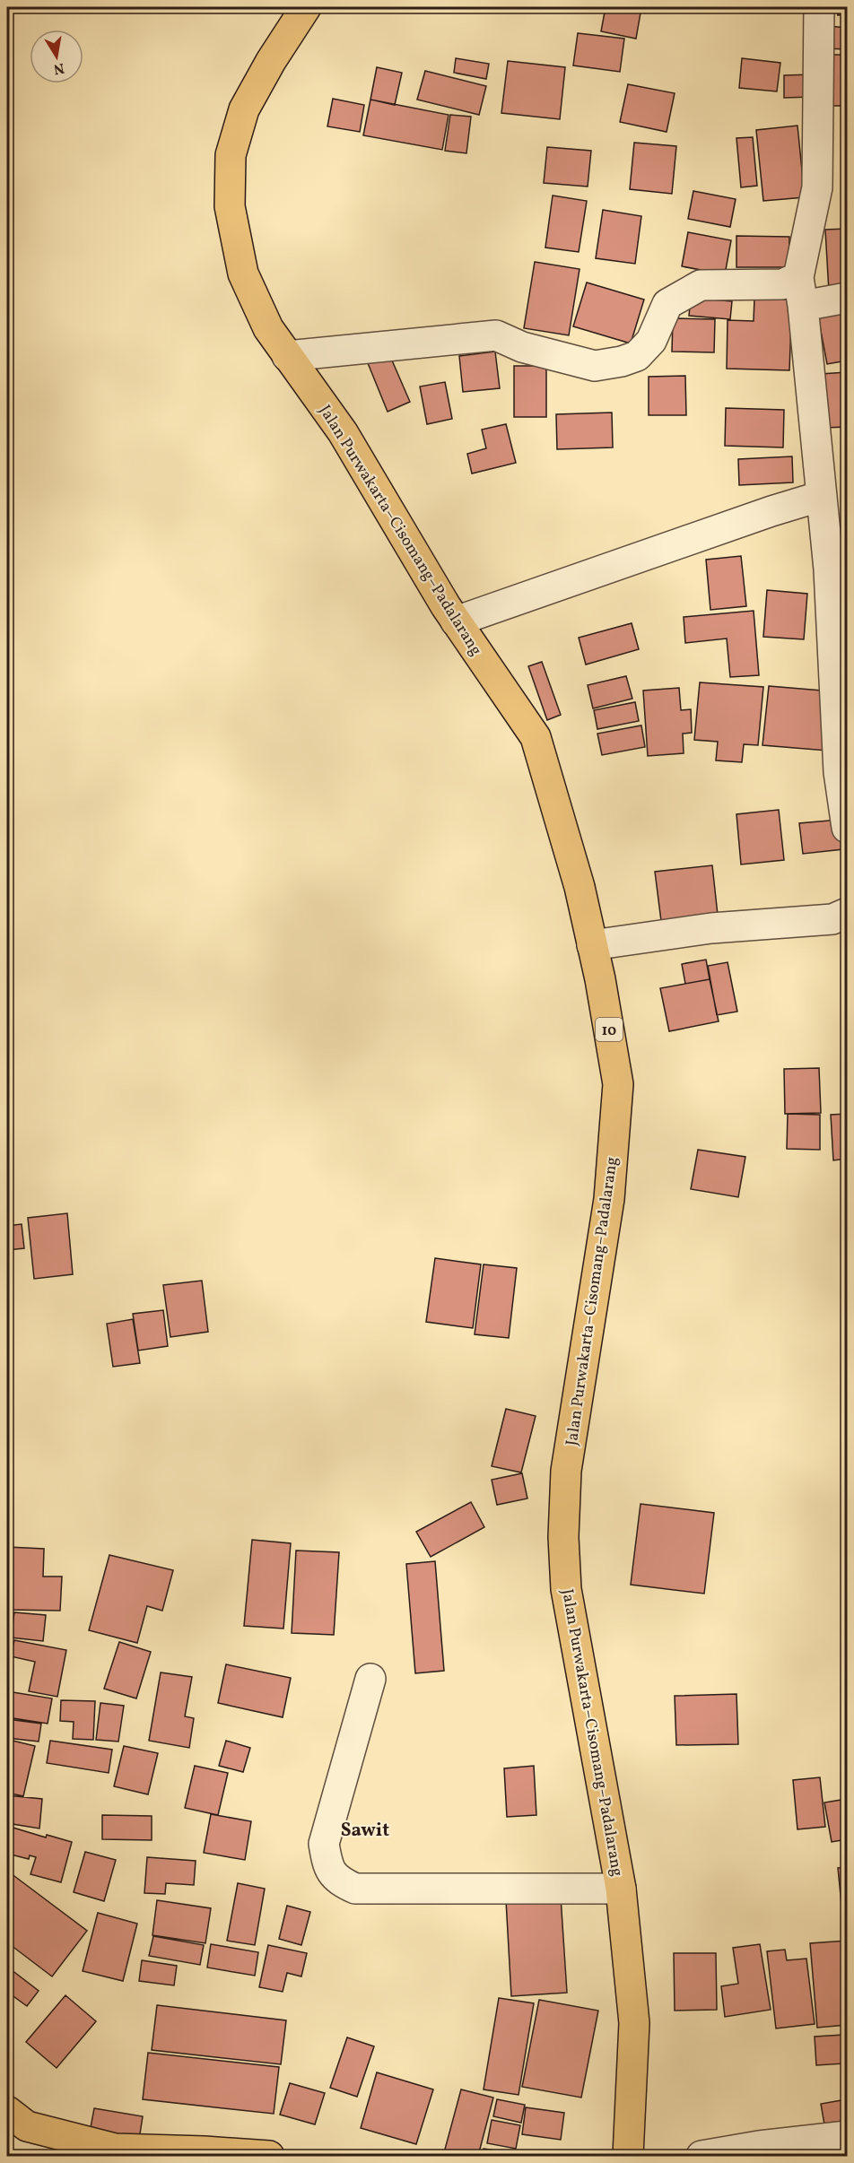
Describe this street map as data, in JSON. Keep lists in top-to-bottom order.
{
  "streets": {
    "main road": ["Jalan Purwakarta–Cisomang–Padalarang", "10"]
  },
  "districts": ["Sawit"],
  "north": "bottom"
}
